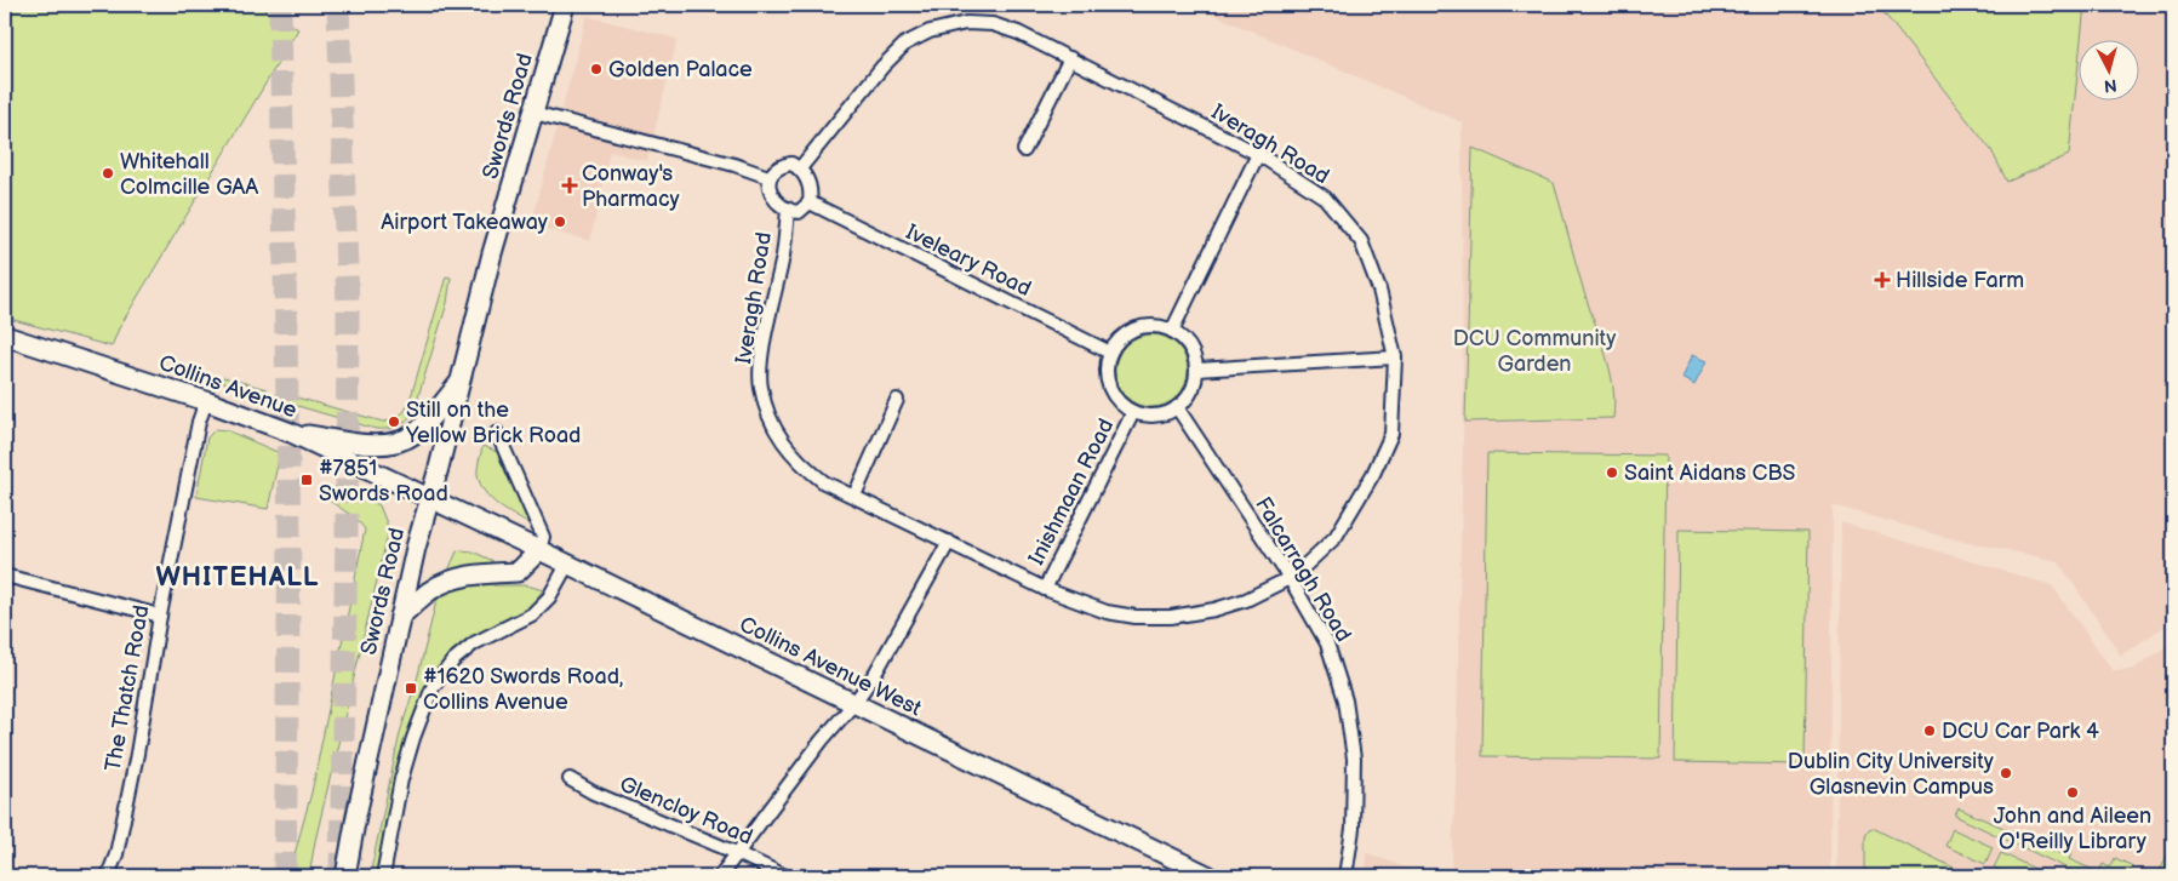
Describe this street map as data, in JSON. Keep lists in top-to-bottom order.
{
  "streets": {
    "main road": ["Swords Road", "Collins Avenue", "Collins Avenue West"],
    "street": [
      "Iveragh Road",
      "Iveleary Road",
      "Inishmaan Road",
      "Falcarragh Road",
      "The Thatch Road",
      "Glencloy Road"
    ]
  },
  "crossings": [
    ["Swords Road", "Collins Avenue"],
    ["Swords Road", "Collins Avenue West"],
    ["Iveragh Road", "Iveleary Road"],
    ["Iveragh Road", "Inishmaan Road"],
    ["Iveragh Road", "Falcarragh Road"],
    ["Iveleary Road", "Inishmaan Road"],
    ["Iveleary Road", "Falcarragh Road"],
    ["Collins Avenue", "Collins Avenue West"],
    ["Collins Avenue", "The Thatch Road"],
    ["Inishmaan Road", "Falcarragh Road"]
  ],
  "districts": ["WHITEHALL"],
  "parks": ["DCU Community Garden"],
  "places": {
    "other": [
      "Golden Palace",
      "Whitehall Colmcille GAA",
      "Airport Takeaway",
      "Still on the Yellow Brick Road",
      "Saint Aidans CBS",
      "DCU Car Park 4",
      "Dublin City University Glasnevin Campus",
      "John and Aileen O'Reilly Library"
    ],
    "health": ["Conway's Pharmacy", "Hillside Farm"],
    "transit": ["#7851 Swords Road", "#1620 Swords Road, Collins Avenue"]
  },
  "north": "bottom"
}
